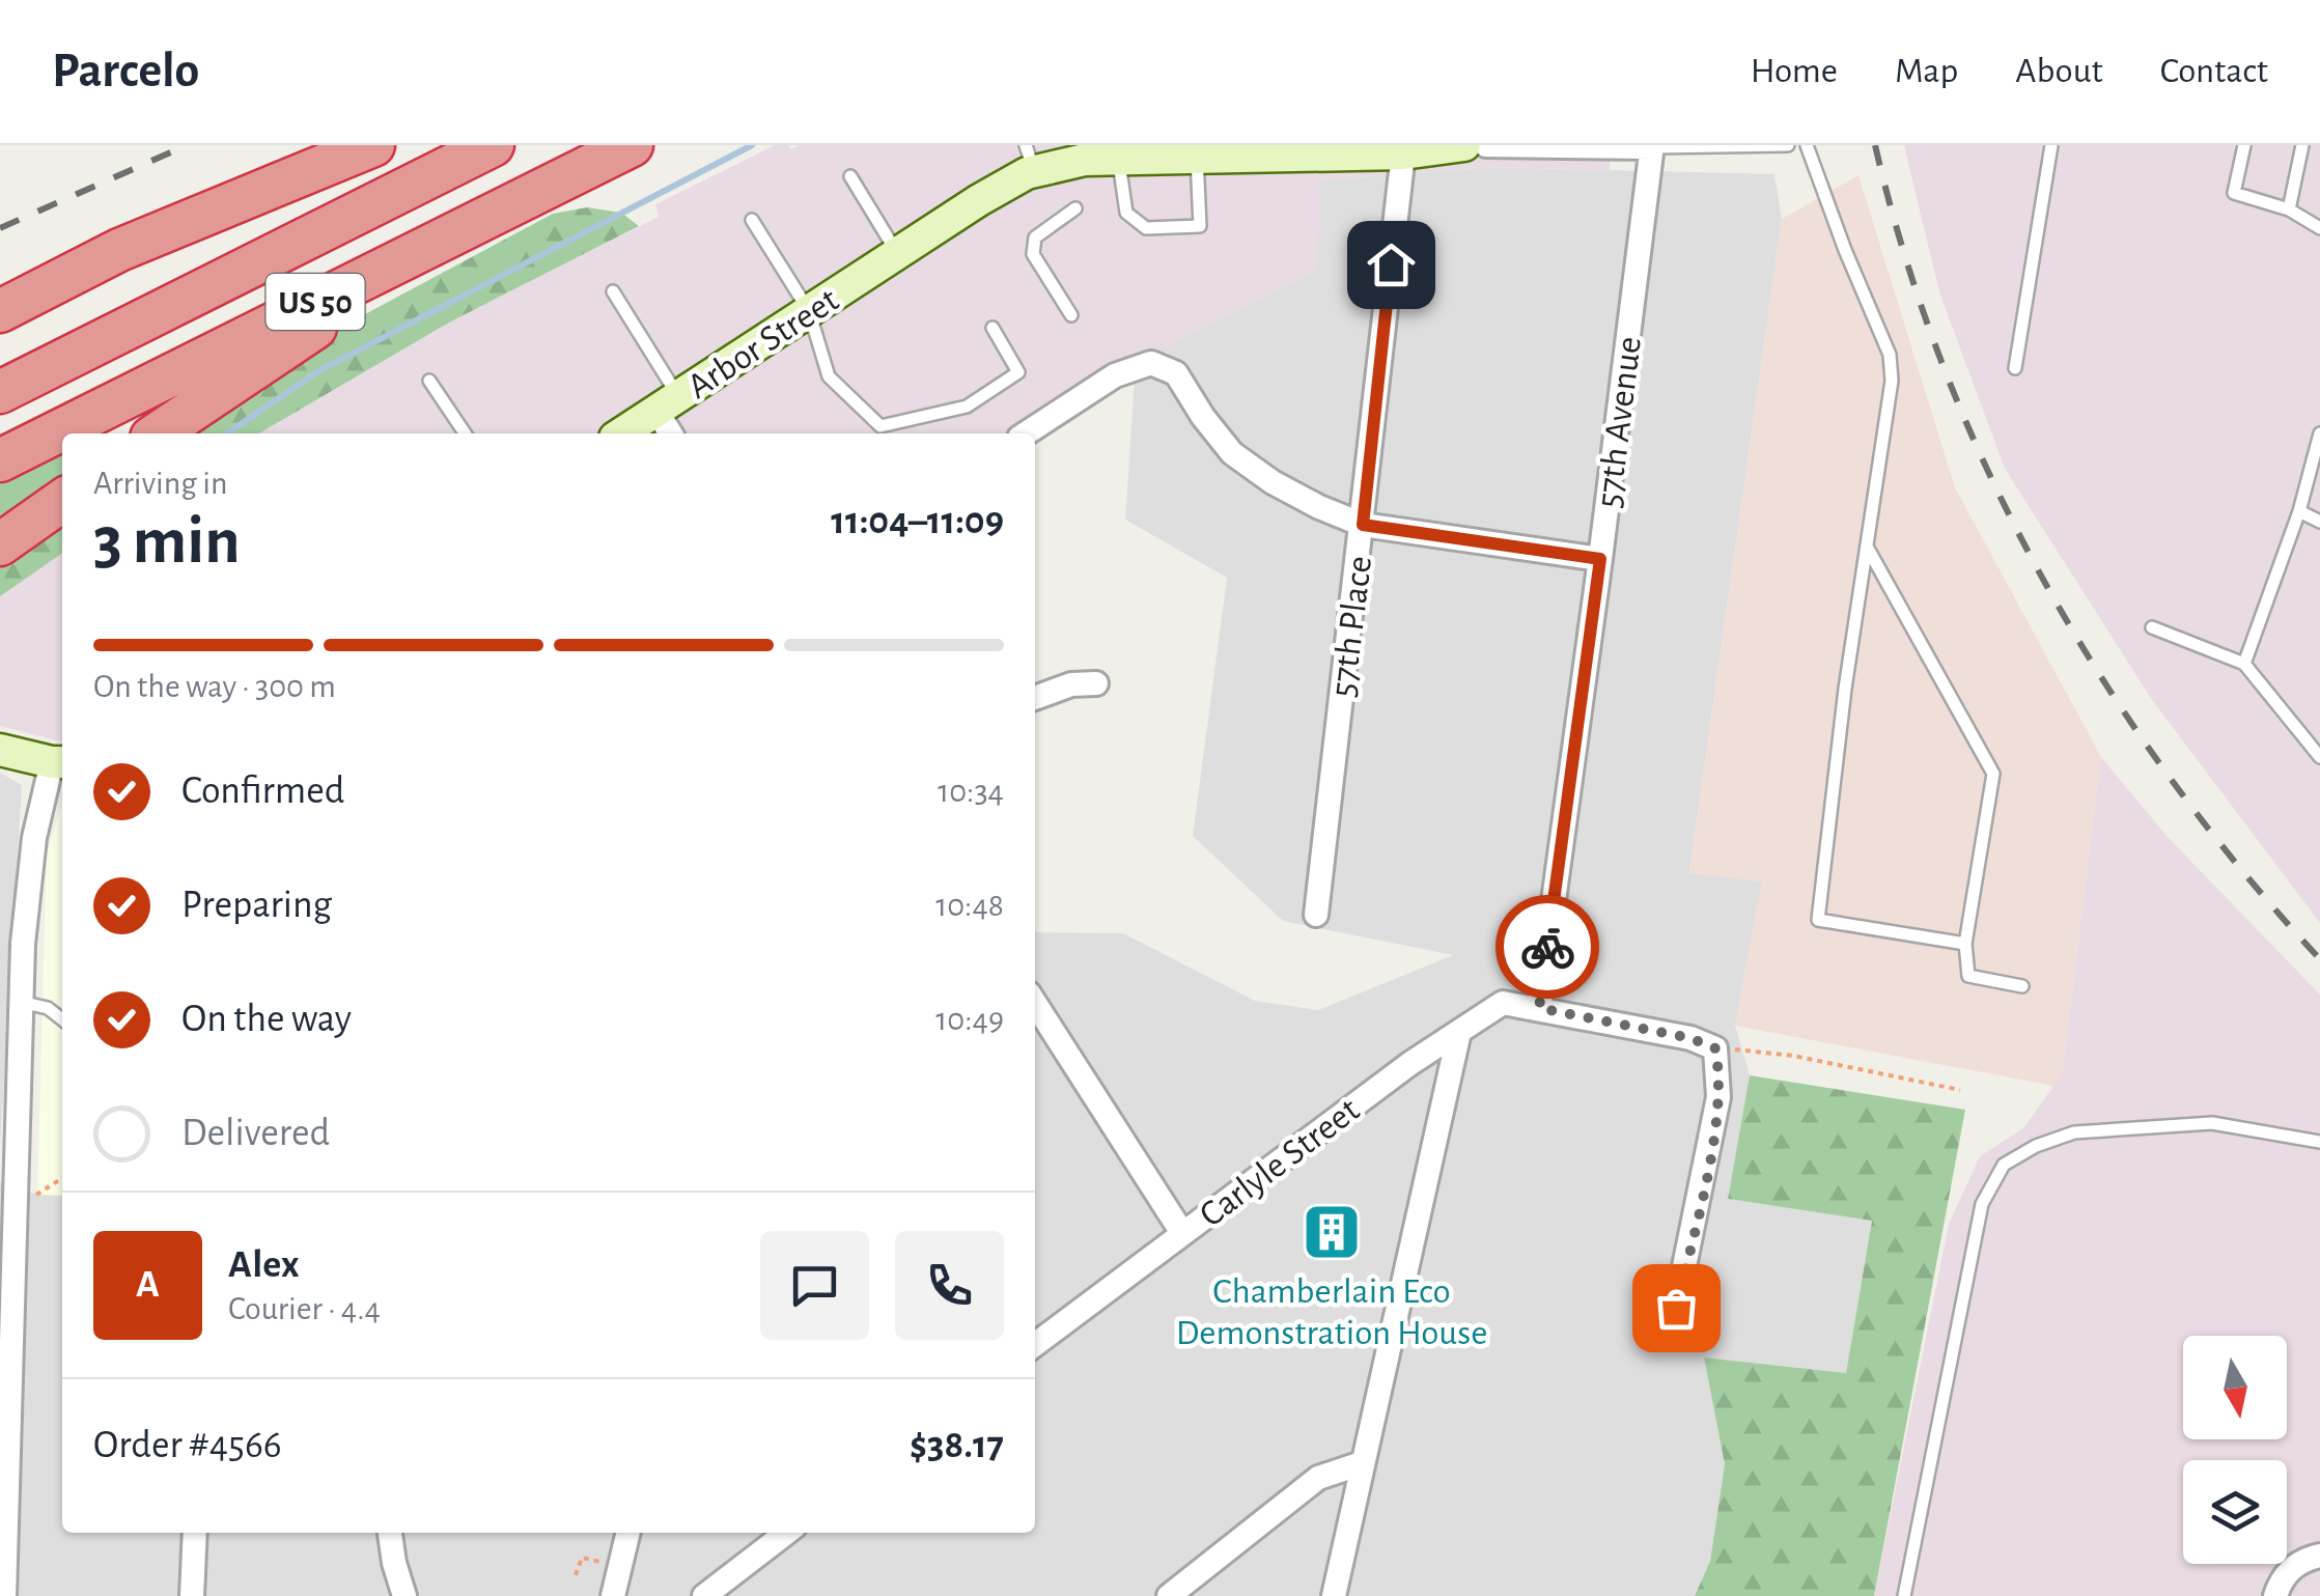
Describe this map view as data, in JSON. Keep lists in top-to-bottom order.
{
  "streets": {
    "highway": ["US 50"],
    "main road": ["Arbor Street"],
    "street": ["57th Avenue", "57th Place", "Carlyle Street"]
  },
  "crossings": [
    ["Arbor Street", "57th Place"],
    ["57th Avenue", "Carlyle Street"]
  ],
  "places": {
    "building": ["Chamberlain Eco Demonstration House"]
  },
  "north": "bottom",
  "page": {
    "header": "Parcelo",
    "nav": [
      "Home",
      "Map",
      "About",
      "Contact"
    ],
    "heading": ["3 min", "Arriving in", "11:04–11:09"],
    "panel": [
      "Alex",
      "Courier · 4.4",
      "Order #4566",
      "$38.17"
    ],
    "bar": "On the way · 300 m",
    "list": [
      ["Confirmed", "10:34"],
      ["Preparing", "10:48"],
      ["On the way", "10:49"],
      "Delivered"
    ],
    "round": "A"
  }
}
